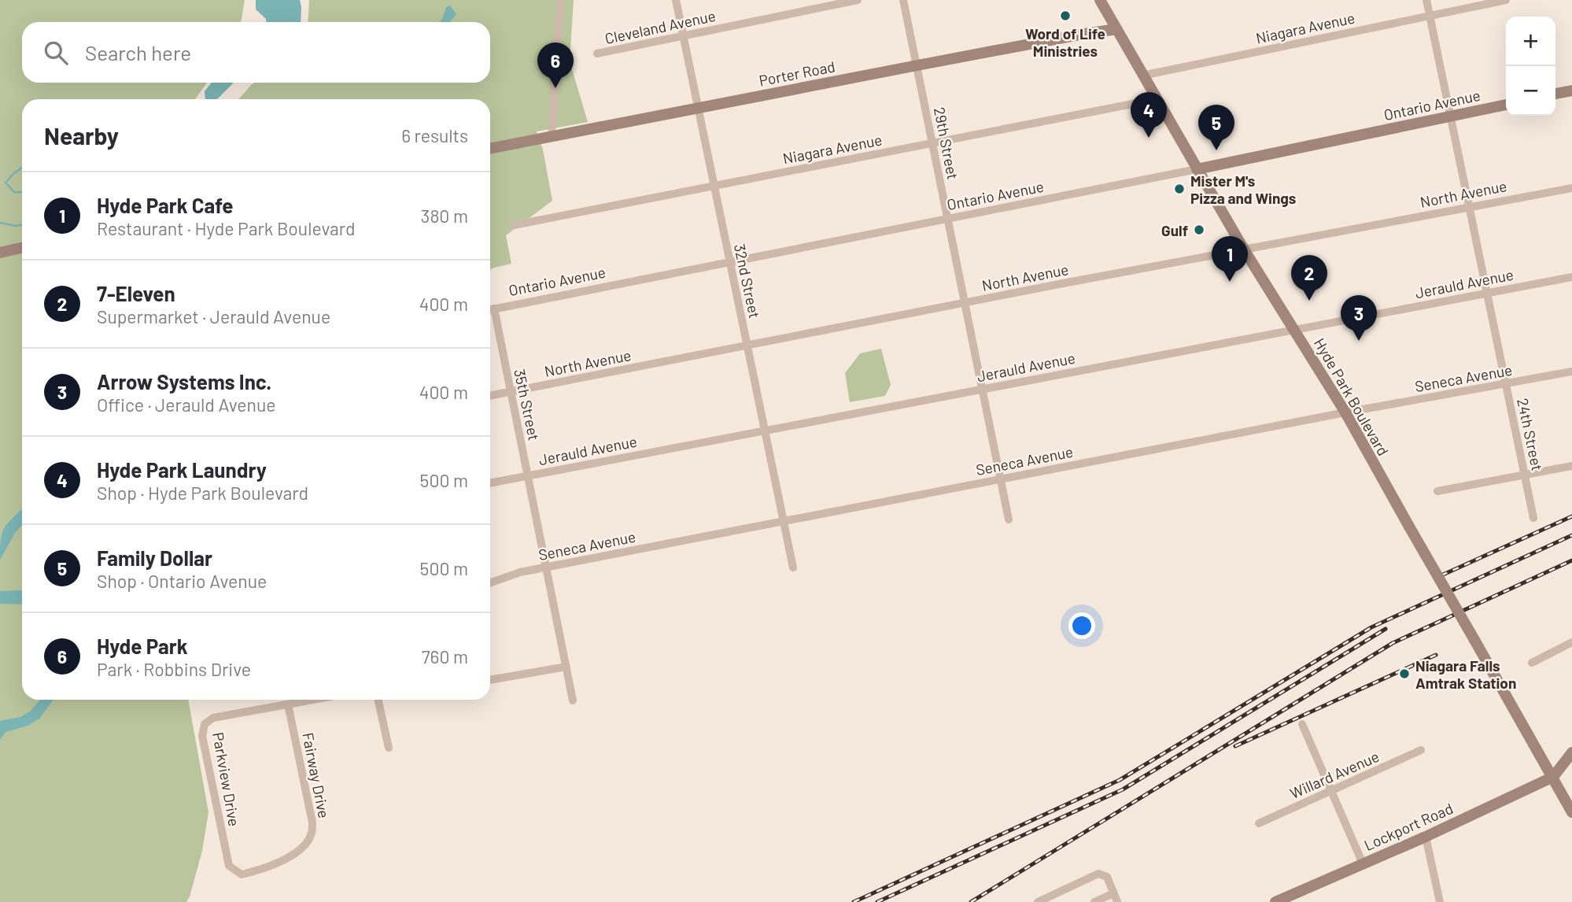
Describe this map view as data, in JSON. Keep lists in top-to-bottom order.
{
  "streets": {
    "main road": [
      "Porter Road",
      "Ontario Avenue",
      "Hyde Park Boulevard",
      "Lockport Road"
    ],
    "street": [
      "Cleveland Avenue",
      "Niagara Avenue",
      "29th Street",
      "North Avenue",
      "32nd Street",
      "Jerauld Avenue",
      "Seneca Avenue",
      "35th Street",
      "24th Street",
      "Willard Avenue",
      "Fairway Drive",
      "Parkview Drive"
    ]
  },
  "crossings": [
    ["Cleveland Avenue", "32nd Street"],
    ["Niagara Avenue", "29th Street"],
    ["Niagara Avenue", "32nd Street"],
    ["Niagara Avenue", "Hyde Park Boulevard"],
    ["Niagara Avenue", "24th Street"],
    ["Porter Road", "29th Street"],
    ["Porter Road", "32nd Street"],
    ["Porter Road", "Hyde Park Boulevard"],
    ["Ontario Avenue", "29th Street"],
    ["Ontario Avenue", "32nd Street"],
    ["Ontario Avenue", "Hyde Park Boulevard"],
    ["Ontario Avenue", "35th Street"],
    ["Ontario Avenue", "24th Street"],
    ["29th Street", "North Avenue"],
    ["29th Street", "Jerauld Avenue"],
    ["29th Street", "Seneca Avenue"],
    ["North Avenue", "32nd Street"],
    ["North Avenue", "Hyde Park Boulevard"],
    ["North Avenue", "35th Street"],
    ["North Avenue", "24th Street"],
    ["32nd Street", "Jerauld Avenue"],
    ["32nd Street", "Seneca Avenue"],
    ["Jerauld Avenue", "Hyde Park Boulevard"],
    ["Jerauld Avenue", "35th Street"],
    ["Jerauld Avenue", "24th Street"],
    ["Seneca Avenue", "Hyde Park Boulevard"],
    ["Seneca Avenue", "35th Street"],
    ["Seneca Avenue", "24th Street"],
    ["Hyde Park Boulevard", "Lockport Road"],
    ["Fairway Drive", "Parkview Drive"]
  ],
  "places": [
    "Word of Life Ministries",
    "Mister M's Pizza and Wings",
    "Gulf",
    "Niagara Falls Amtrak Station"
  ],
  "page": {
    "map_buttons": ["+", "−"],
    "search": "Search here",
    "pins": [
      "6",
      "4",
      "5",
      "1",
      "2",
      "3"
    ],
    "heading": ["Nearby", "6 results"],
    "list": [
      {
        "mark": "1",
        "name": "Hyde Park Cafe",
        "note": "Restaurant · Hyde Park Boulevard",
        "value": "380 m"
      },
      {
        "mark": "2",
        "name": "7-Eleven",
        "note": "Supermarket · Jerauld Avenue",
        "value": "400 m"
      },
      {
        "mark": "3",
        "name": "Arrow Systems Inc.",
        "note": "Office · Jerauld Avenue",
        "value": "400 m"
      },
      {
        "mark": "4",
        "name": "Hyde Park Laundry",
        "note": "Shop · Hyde Park Boulevard",
        "value": "500 m"
      },
      {
        "mark": "5",
        "name": "Family Dollar",
        "note": "Shop · Ontario Avenue",
        "value": "500 m"
      },
      {
        "mark": "6",
        "name": "Hyde Park",
        "note": "Park · Robbins Drive",
        "value": "760 m"
      }
    ]
  }
}
